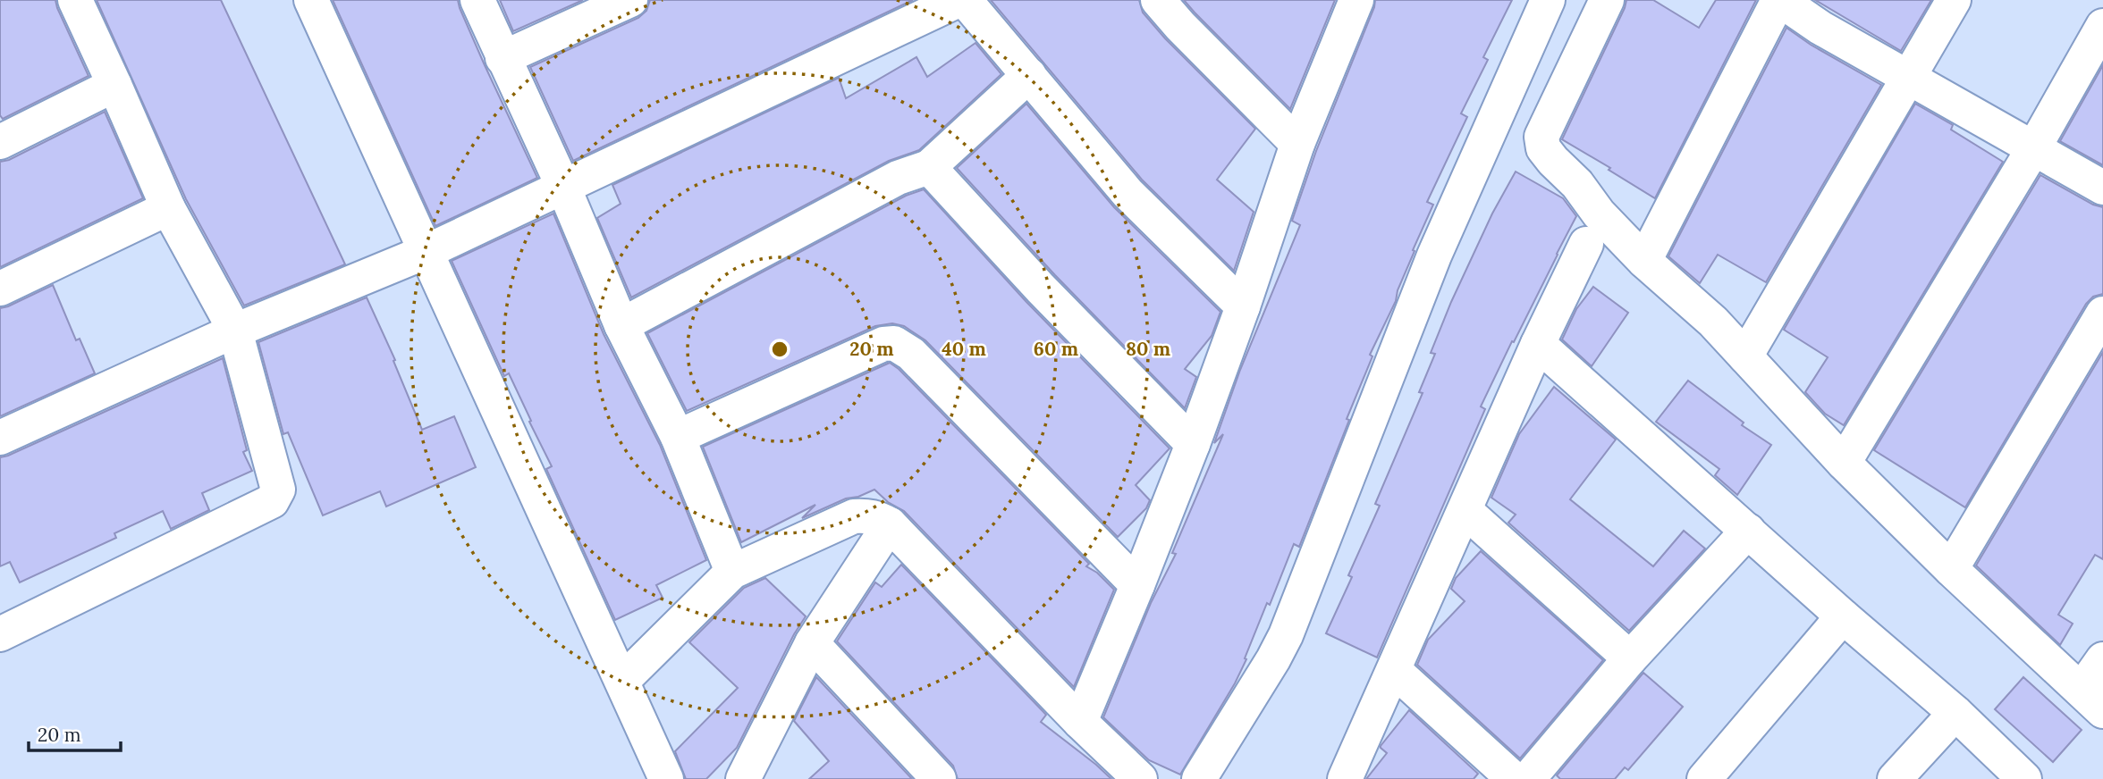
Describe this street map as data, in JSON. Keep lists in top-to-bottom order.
{
  "scale_bar": "20 m",
  "rings": [
    "20 m",
    "40 m",
    "60 m",
    "80 m"
  ]
}
